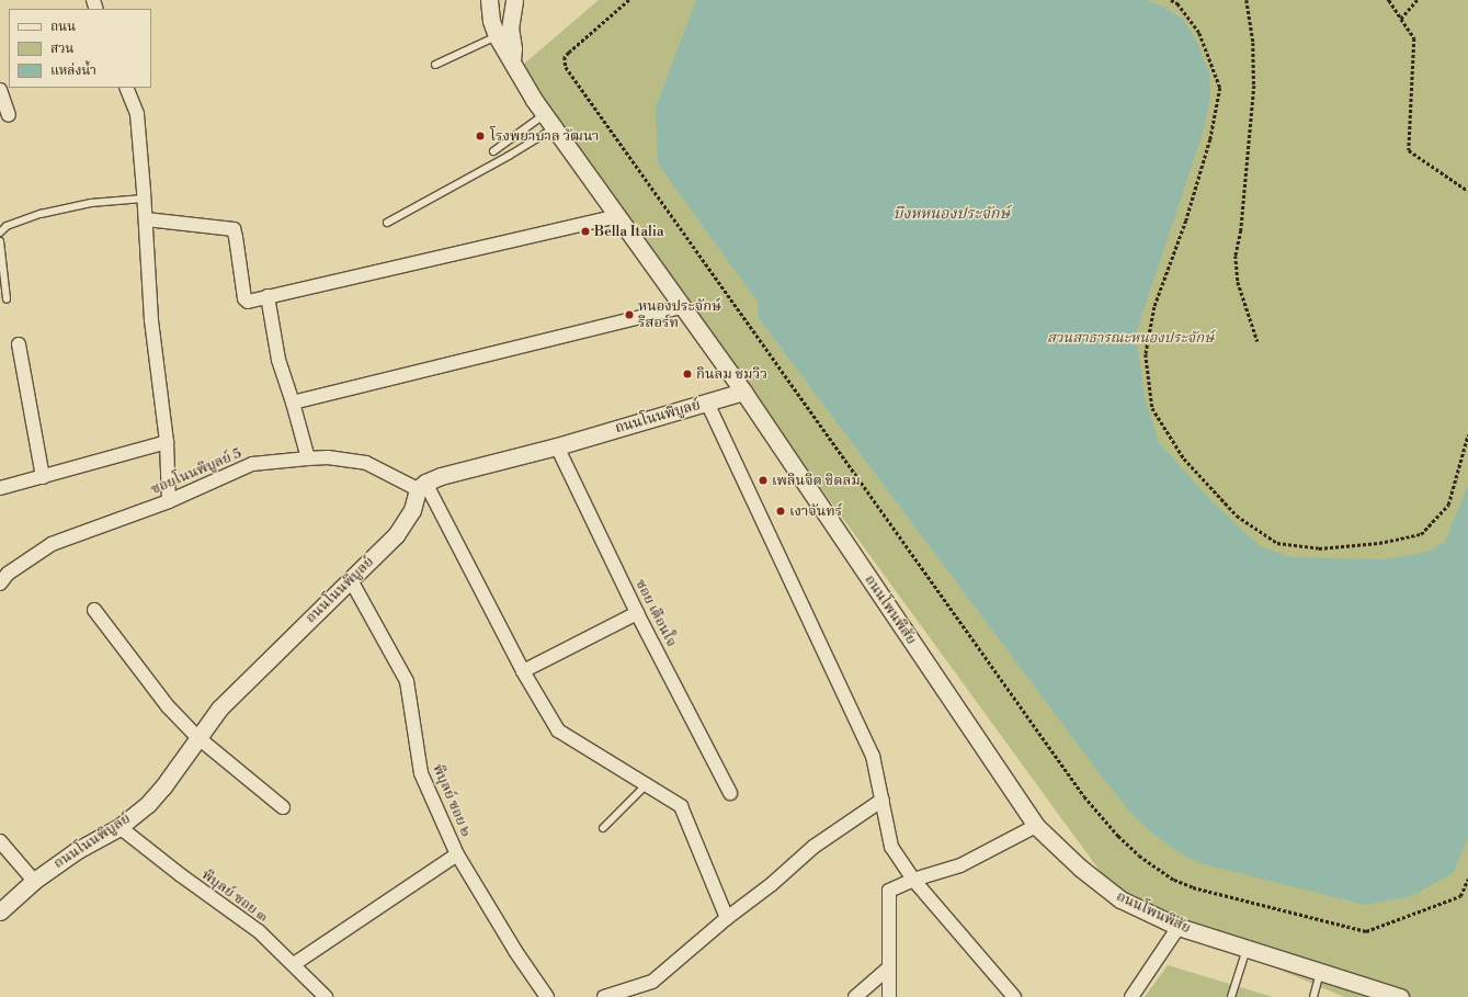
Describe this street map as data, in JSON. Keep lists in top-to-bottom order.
{
  "streets": {
    "street": [
      "ถนนโนนพิบูลย์",
      "ซอยโนนพิบูลย์ 5",
      "ถนนโพนพิสัย",
      "ซอย เตือนใจ",
      "พิบุลย์ ซอย ๒",
      "พิบุลย์ ซอย ๓"
    ]
  },
  "crossings": [
    ["ถนนโนนพิบูลย์", "ซอยโนนพิบูลย์ 5"],
    ["ถนนโนนพิบูลย์", "ถนนโพนพิสัย"],
    ["ถนนโนนพิบูลย์", "ซอย เตือนใจ"],
    ["ถนนโนนพิบูลย์", "พิบุลย์ ซอย ๒"],
    ["ถนนโนนพิบูลย์", "พิบุลย์ ซอย ๓"]
  ],
  "water": ["บึงหหนองประจักษ์"],
  "parks": ["สวนสาธารณะหนองประจักษ์"],
  "places": [
    "โรงพยาบาล วัฒนา",
    "Bella Italia",
    "หนองประจักษ์ รีสอร์ท",
    "กินลม ชมวิว",
    "เพลินจิต ชิดลม",
    "เงาจันทร์"
  ],
  "legend": ["ถนน", "สวน", "แหล่งน้ำ"]
}
